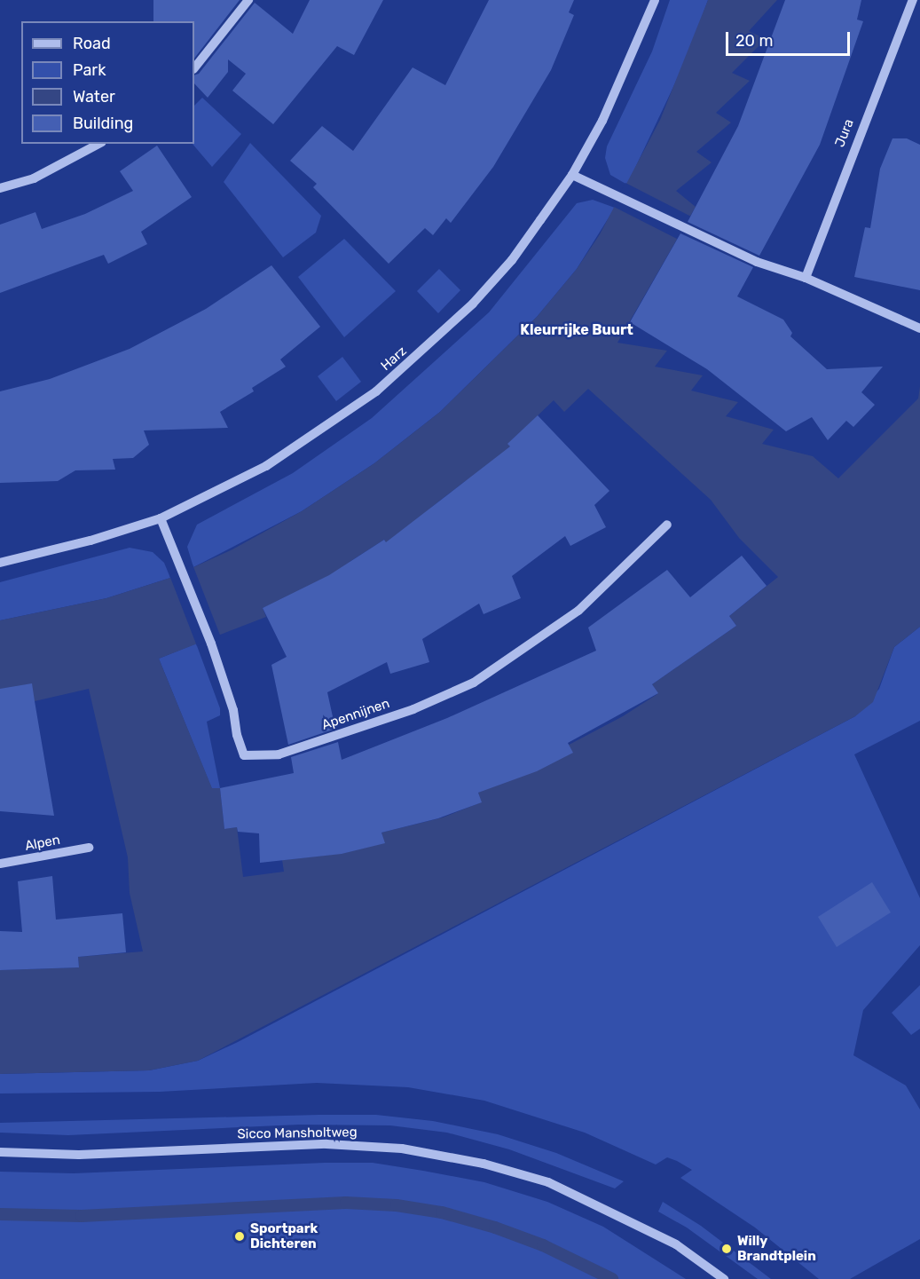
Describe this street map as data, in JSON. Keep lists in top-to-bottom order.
{
  "streets": {
    "street": [
      "Jura",
      "Harz",
      "Apennijnen",
      "Alpen",
      "Sicco Mansholtweg"
    ]
  },
  "crossings": [
    ["Harz", "Apennijnen"]
  ],
  "districts": ["Kleurrijke Buurt"],
  "places": ["Sportpark Dichteren", "Willy Brandtplein"],
  "legend": [
    "Road",
    "Park",
    "Water",
    "Building"
  ],
  "scale_bar": "20 m"
}
